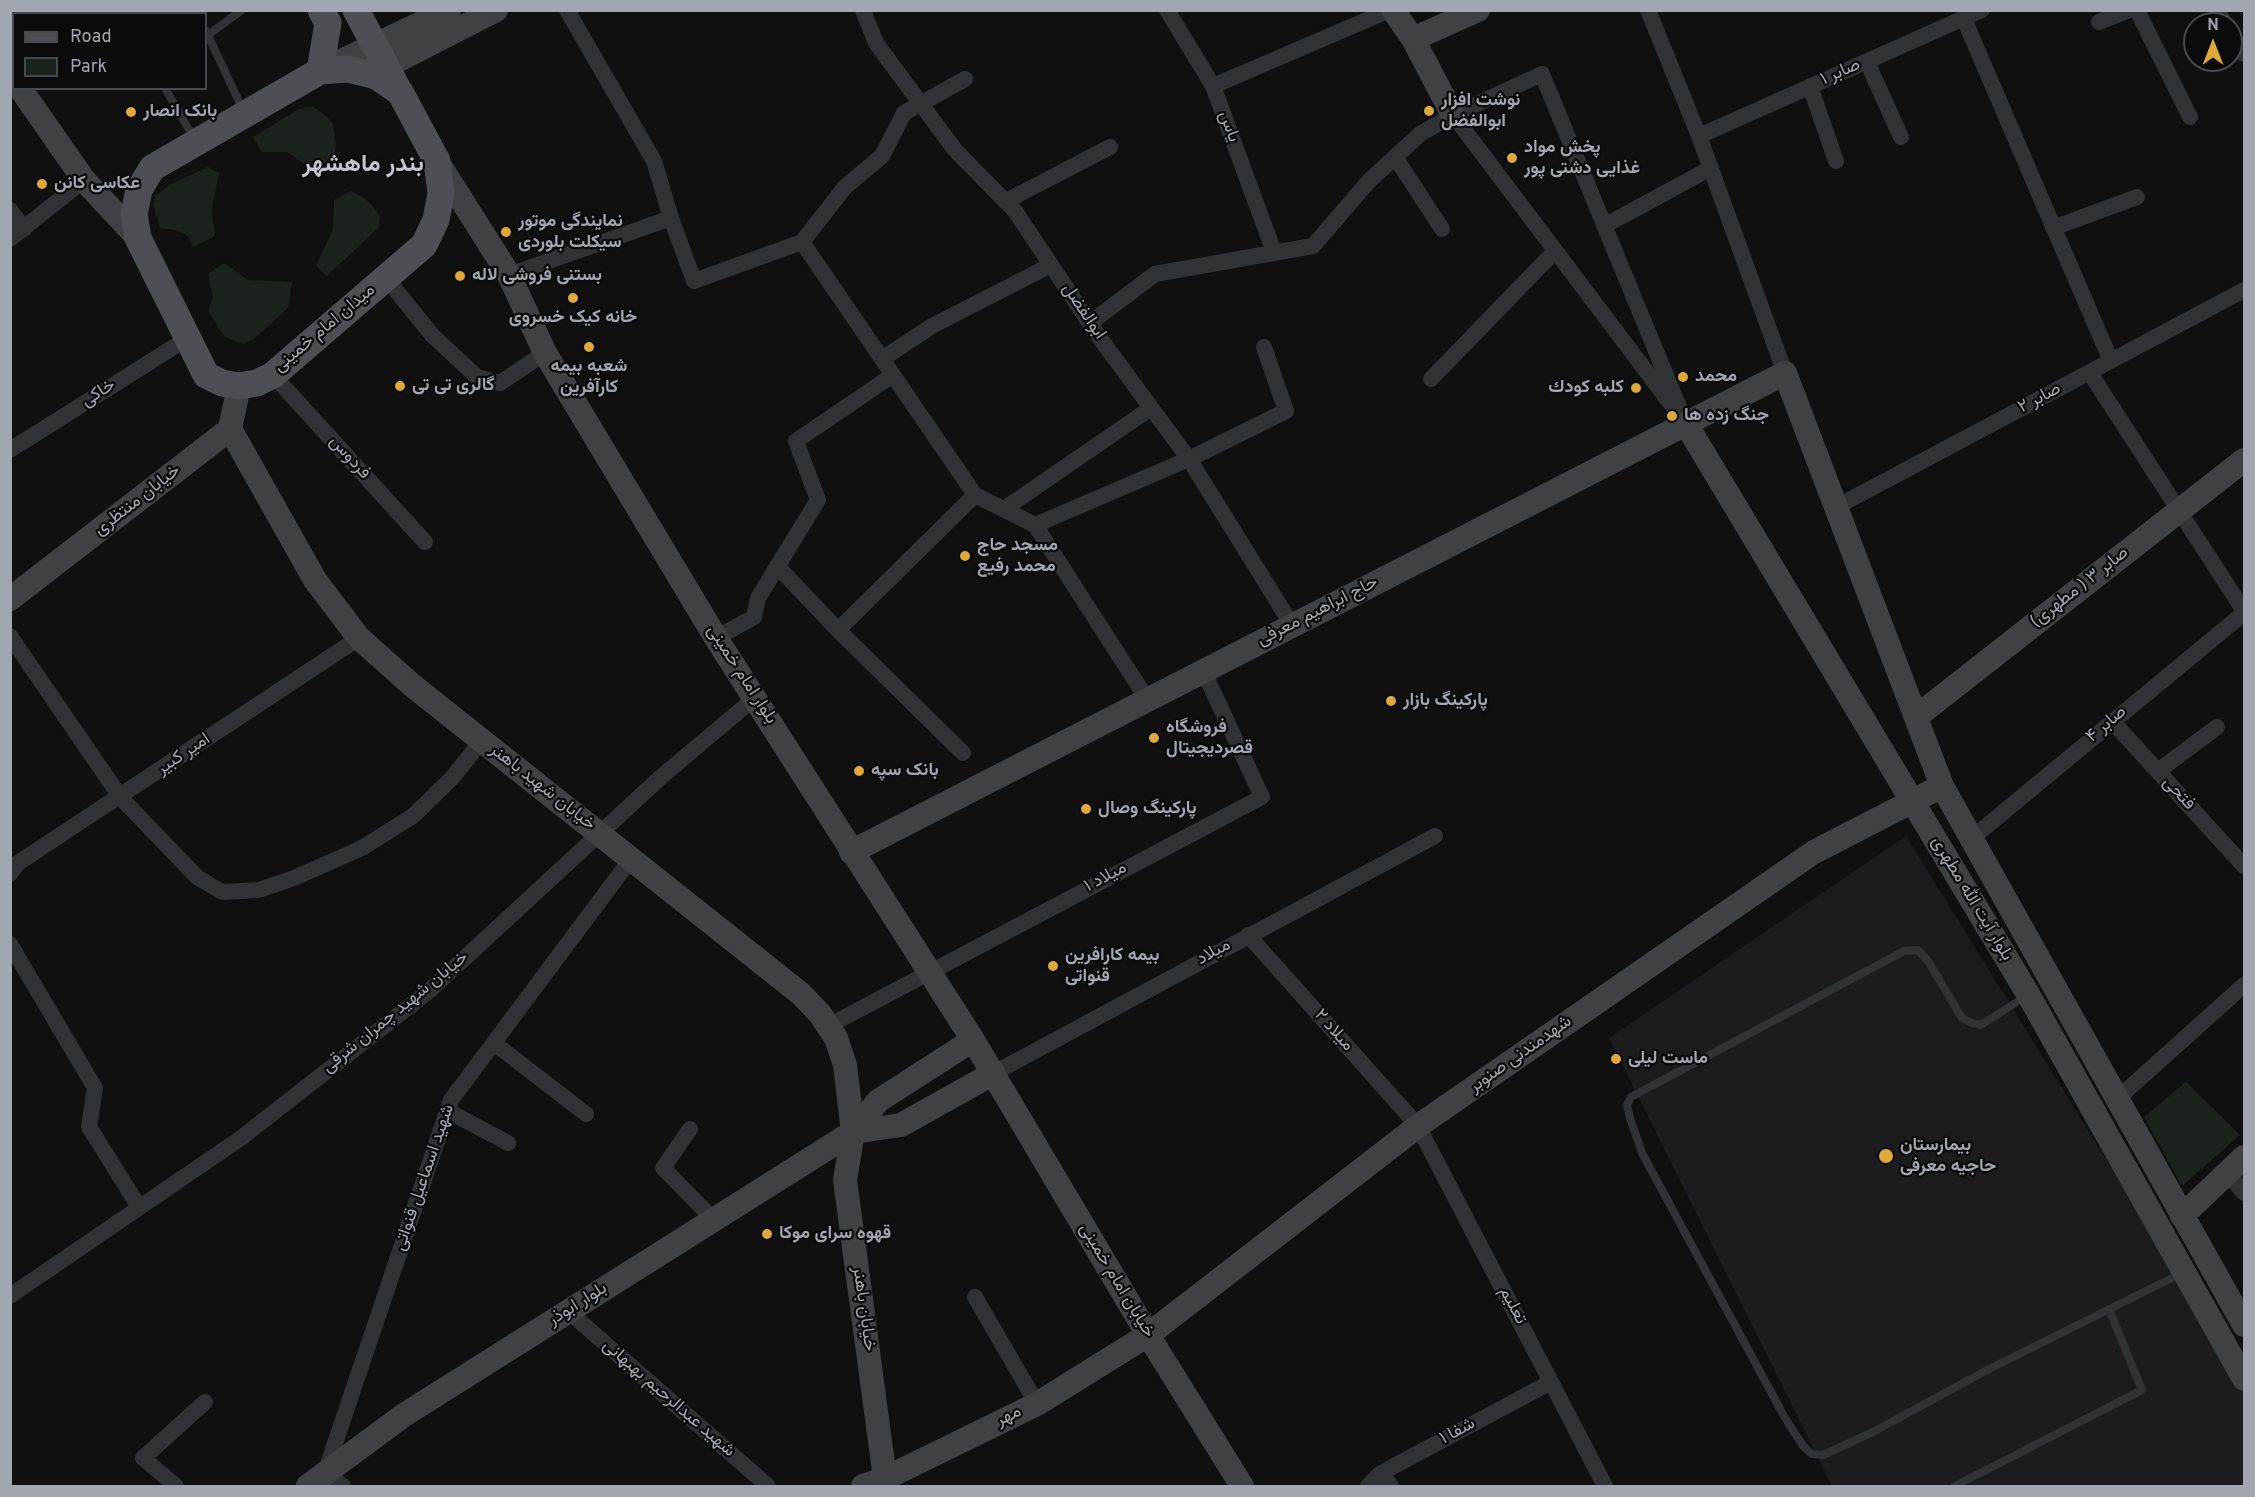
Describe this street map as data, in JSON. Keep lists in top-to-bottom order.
{
  "streets": {
    "main road": ["میدان امام خمینی"],
    "street": [
      "صابر ۱",
      "یاس",
      "ابوالفضل",
      "خاکی",
      "صابر ۲",
      "فردوس",
      "خیابان منتظری",
      "صابر ۳ ( مطهری)",
      "حاج ابراهیم معرفی",
      "بلوار امام خمینی",
      "صابر ۴",
      "امیر کبیر",
      "خیابان شهید باهنر",
      "فتحی",
      "میلاد ۱",
      "بلوار آیت الله مطهری",
      "میلاد",
      "خیابان شهید چمران شرقی",
      "میلاد ۲",
      "شهدمندنی صنوبر",
      "شهید اسماعیل قنواتی",
      "خیابان امام خمینی",
      "بلوار ابوذر",
      "تعلیم",
      "خیابان باهنر",
      "شهید عبدالرحیم بهبهانی",
      "مهر",
      "شفا ۱"
    ]
  },
  "crossings": [
    ["ابوالفضل", "حاج ابراهیم معرفی"],
    ["میدان امام خمینی", "خاکی"],
    ["میدان امام خمینی", "فردوس"],
    ["میدان امام خمینی", "بلوار امام خمینی"],
    ["صابر ۲", "بلوار آیت الله مطهری"],
    ["خیابان منتظری", "خیابان شهید باهنر"],
    ["صابر ۳ ( مطهری)", "بلوار آیت الله مطهری"],
    ["حاج ابراهیم معرفی", "بلوار امام خمینی"],
    ["حاج ابراهیم معرفی", "میلاد ۱"],
    ["حاج ابراهیم معرفی", "بلوار آیت الله مطهری"],
    ["بلوار امام خمینی", "میلاد ۱"],
    ["بلوار امام خمینی", "میلاد"],
    ["بلوار امام خمینی", "خیابان شهید چمران شرقی"],
    ["بلوار امام خمینی", "خیابان امام خمینی"],
    ["صابر ۴", "فتحی"],
    ["صابر ۴", "بلوار آیت الله مطهری"],
    ["امیر کبیر", "خیابان شهید باهنر"],
    ["خیابان شهید باهنر", "میلاد ۱"],
    ["خیابان شهید باهنر", "خیابان شهید چمران شرقی"],
    ["خیابان شهید باهنر", "شهید اسماعیل قنواتی"],
    ["خیابان شهید باهنر", "بلوار ابوذر"],
    ["خیابان شهید باهنر", "خیابان باهنر"],
    ["بلوار آیت الله مطهری", "شهدمندنی صنوبر"],
    ["میلاد", "میلاد ۲"],
    ["میلاد", "خیابان امام خمینی"],
    ["میلاد ۲", "شهدمندنی صنوبر"],
    ["میلاد ۲", "تعلیم"],
    ["شهدمندنی صنوبر", "خیابان امام خمینی"],
    ["شهدمندنی صنوبر", "تعلیم"],
    ["شهدمندنی صنوبر", "مهر"],
    ["شهید اسماعیل قنواتی", "بلوار ابوذر"],
    ["خیابان امام خمینی", "مهر"],
    ["بلوار ابوذر", "خیابان باهنر"],
    ["بلوار ابوذر", "شهید عبدالرحیم بهبهانی"],
    ["تعلیم", "شفا ۱"],
    ["خیابان باهنر", "مهر"]
  ],
  "districts": ["بندر ماهشهر"],
  "places": [
    "نوشت افزار ابوالفضل",
    "بانک انصار",
    "پخش مواد غذایی دشتی پور",
    "عکاسی کانن",
    "نمایندگی موتور سیکلت بلوردی",
    "بستنی فروشی لاله",
    "خانه کیک خسروی",
    "شعبه بیمه کارآفرین",
    "محمد",
    "گالری تی تی",
    "كلبه كودك",
    "جنگ زده ها",
    "مسجد حاج محمد رفیع",
    "پارکینگ بازار",
    "فروشگاه قصردیجیتال",
    "بانک سپه",
    "پارکینگ وصال",
    "بیمه کارافرین قنواتی",
    "ماست لیلی",
    "بیمارستان حاجیه معرفی",
    "قهوه سرای موکا"
  ],
  "legend": ["Road", "Park"],
  "north": "top"
}
